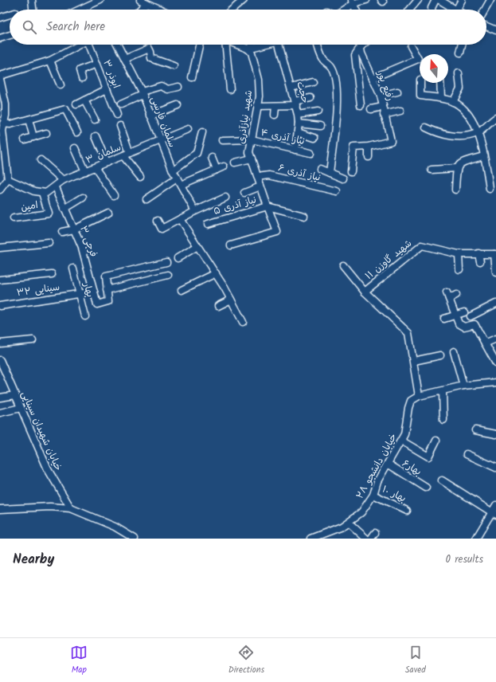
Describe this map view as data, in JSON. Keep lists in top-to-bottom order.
{
  "streets": {
    "street": [
      "ابوذر ۳",
      "رفیع پور",
      "حجت",
      "شهید نیازآذری",
      "سلمان فارسی",
      "نیاز آذری ۴",
      "سلمان ۳",
      "نیاز آذری ۶",
      "نیاز آذری ۵",
      "امین",
      "فرجی ۳",
      "شهید گاوزن ۱۱",
      "سینایی ۳۲",
      "بهار",
      "خیابان شهیدان سینایی",
      "خیابان دانشجو ۲۸",
      "بهار۶",
      "بهار ۱۰"
    ]
  },
  "crossings": [
    ["حجت", "نیاز آذری ۴"],
    ["شهید نیازآذری", "نیاز آذری ۴"],
    ["شهید نیازآذری", "نیاز آذری ۶"],
    ["شهید نیازآذری", "نیاز آذری ۵"],
    ["سلمان فارسی", "سلمان ۳"],
    ["سلمان ۳", "فرجی ۳"],
    ["فرجی ۳", "سینایی ۳۲"],
    ["سینایی ۳۲", "بهار"],
    ["خیابان دانشجو ۲۸", "بهار۶"],
    ["خیابان دانشجو ۲۸", "بهار ۱۰"]
  ],
  "north": "top",
  "page": {
    "search": "Search here",
    "heading": ["Nearby", "0 results"],
    "nav": ["Map", "Directions", "Saved"]
  }
}
